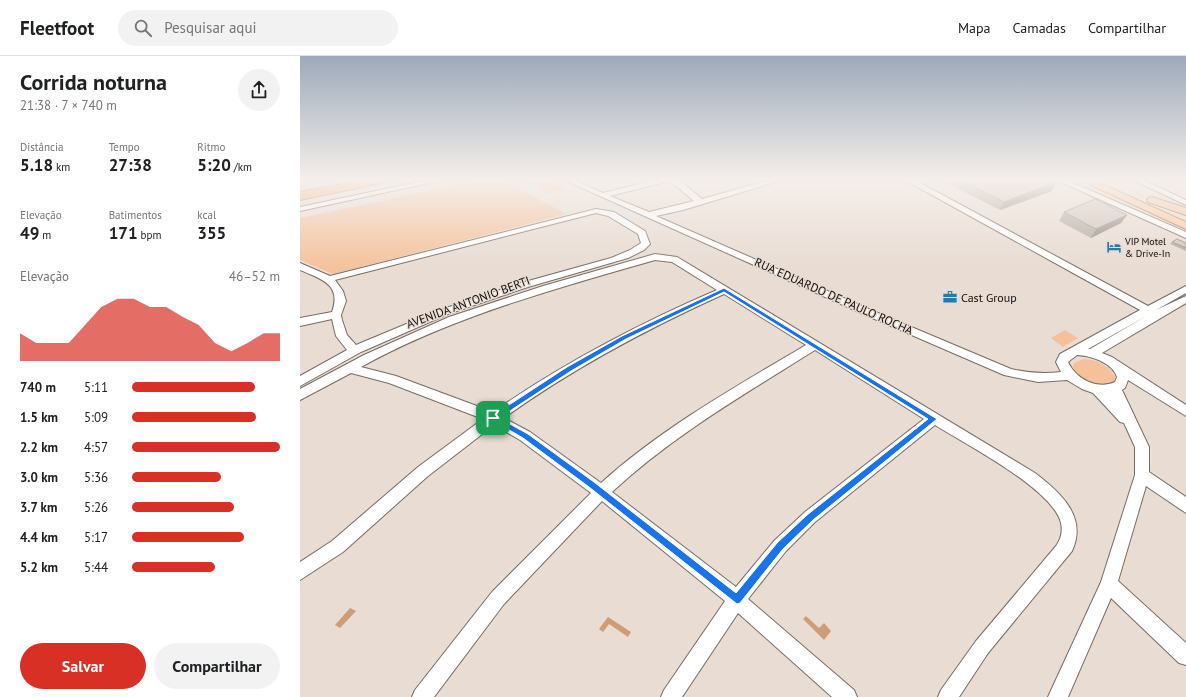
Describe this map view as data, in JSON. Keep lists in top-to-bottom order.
{
  "streets": {
    "street": ["RUA EDUARDO DE PAULO ROCHA", "AVENIDA ANTONIO BERTI"]
  },
  "places": {
    "hotel": ["VIP Motel & Drive-In"],
    "office": ["Cast Group"]
  },
  "page": {
    "header": "Fleetfoot",
    "search": "Pesquisar aqui",
    "nav": ["Mapa", "Camadas", "Compartilhar"],
    "heading": ["Corrida noturna", "21:38 · 7 × 740 m"],
    "stats": [
      ["Distância", "5.18 km"],
      ["Tempo", "27:38"],
      ["Ritmo", "5:20 /km"],
      ["Elevação", "49 m"],
      ["Batimentos", "171 bpm"],
      ["kcal", "355"]
    ],
    "chart": ["Elevação", "46–52 m"],
    "list": [
      {
        "name": "740 m",
        "note": "5:11"
      },
      {
        "name": "1.5 km",
        "note": "5:09"
      },
      {
        "name": "2.2 km",
        "note": "4:57"
      },
      {
        "name": "3.0 km",
        "note": "5:36"
      },
      {
        "name": "3.7 km",
        "note": "5:26"
      },
      {
        "name": "4.4 km",
        "note": "5:17"
      },
      {
        "name": "5.2 km",
        "note": "5:44"
      }
    ],
    "buttons": ["Salvar", "Compartilhar"]
  }
}
